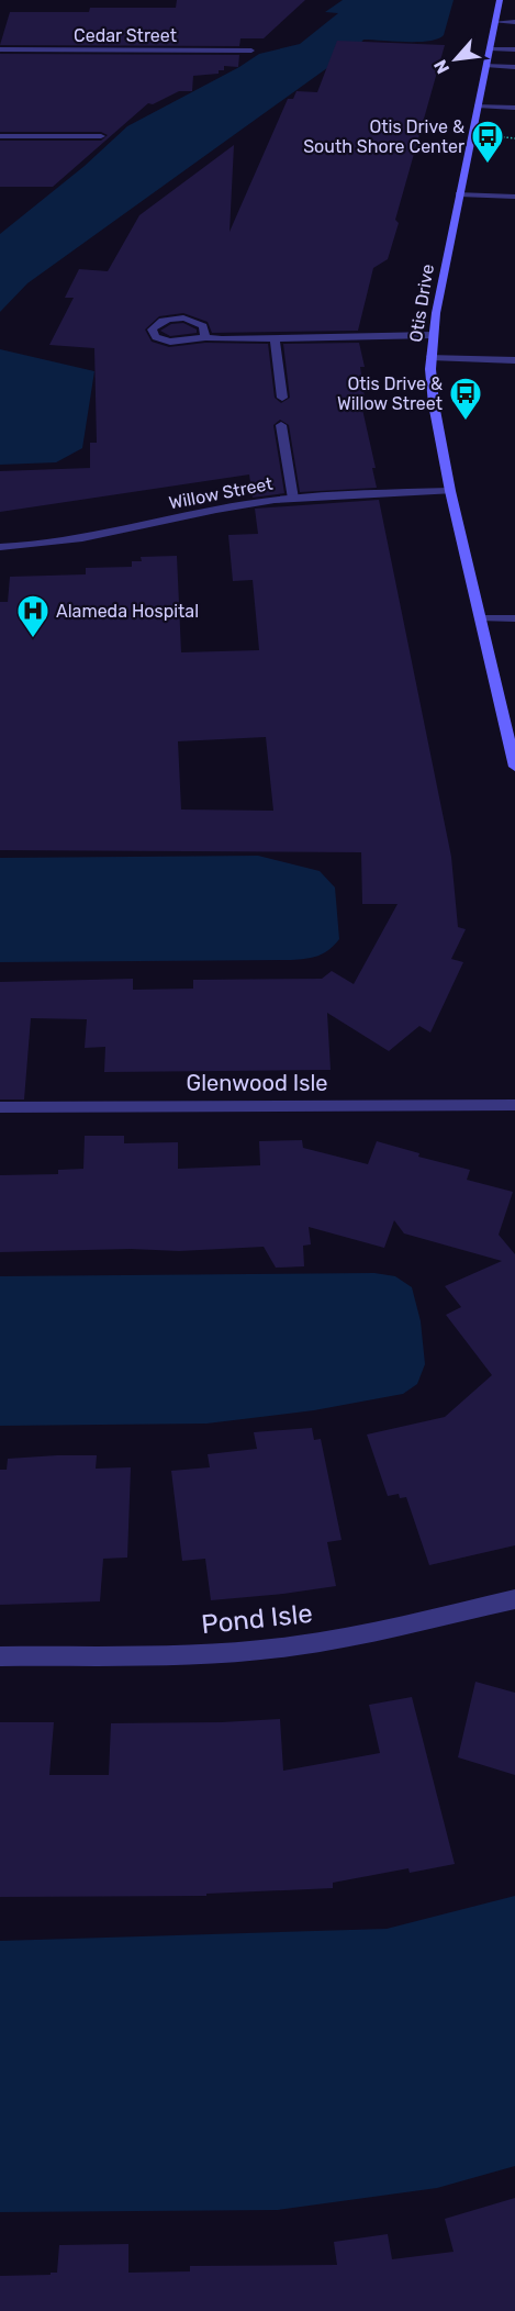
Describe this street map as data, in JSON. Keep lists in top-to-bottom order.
{
  "streets": {
    "main road": ["Otis Drive"],
    "street": [
      "Cedar Street",
      "Willow Street",
      "Glenwood Isle",
      "Pond Isle"
    ]
  },
  "crossings": [
    ["Otis Drive", "Willow Street"]
  ],
  "places": {
    "bus stop": ["Otis Drive & South Shore Center", "Otis Drive & Willow Street"],
    "hospital": ["Alameda Hospital"]
  },
  "north": "bottom left"
}
